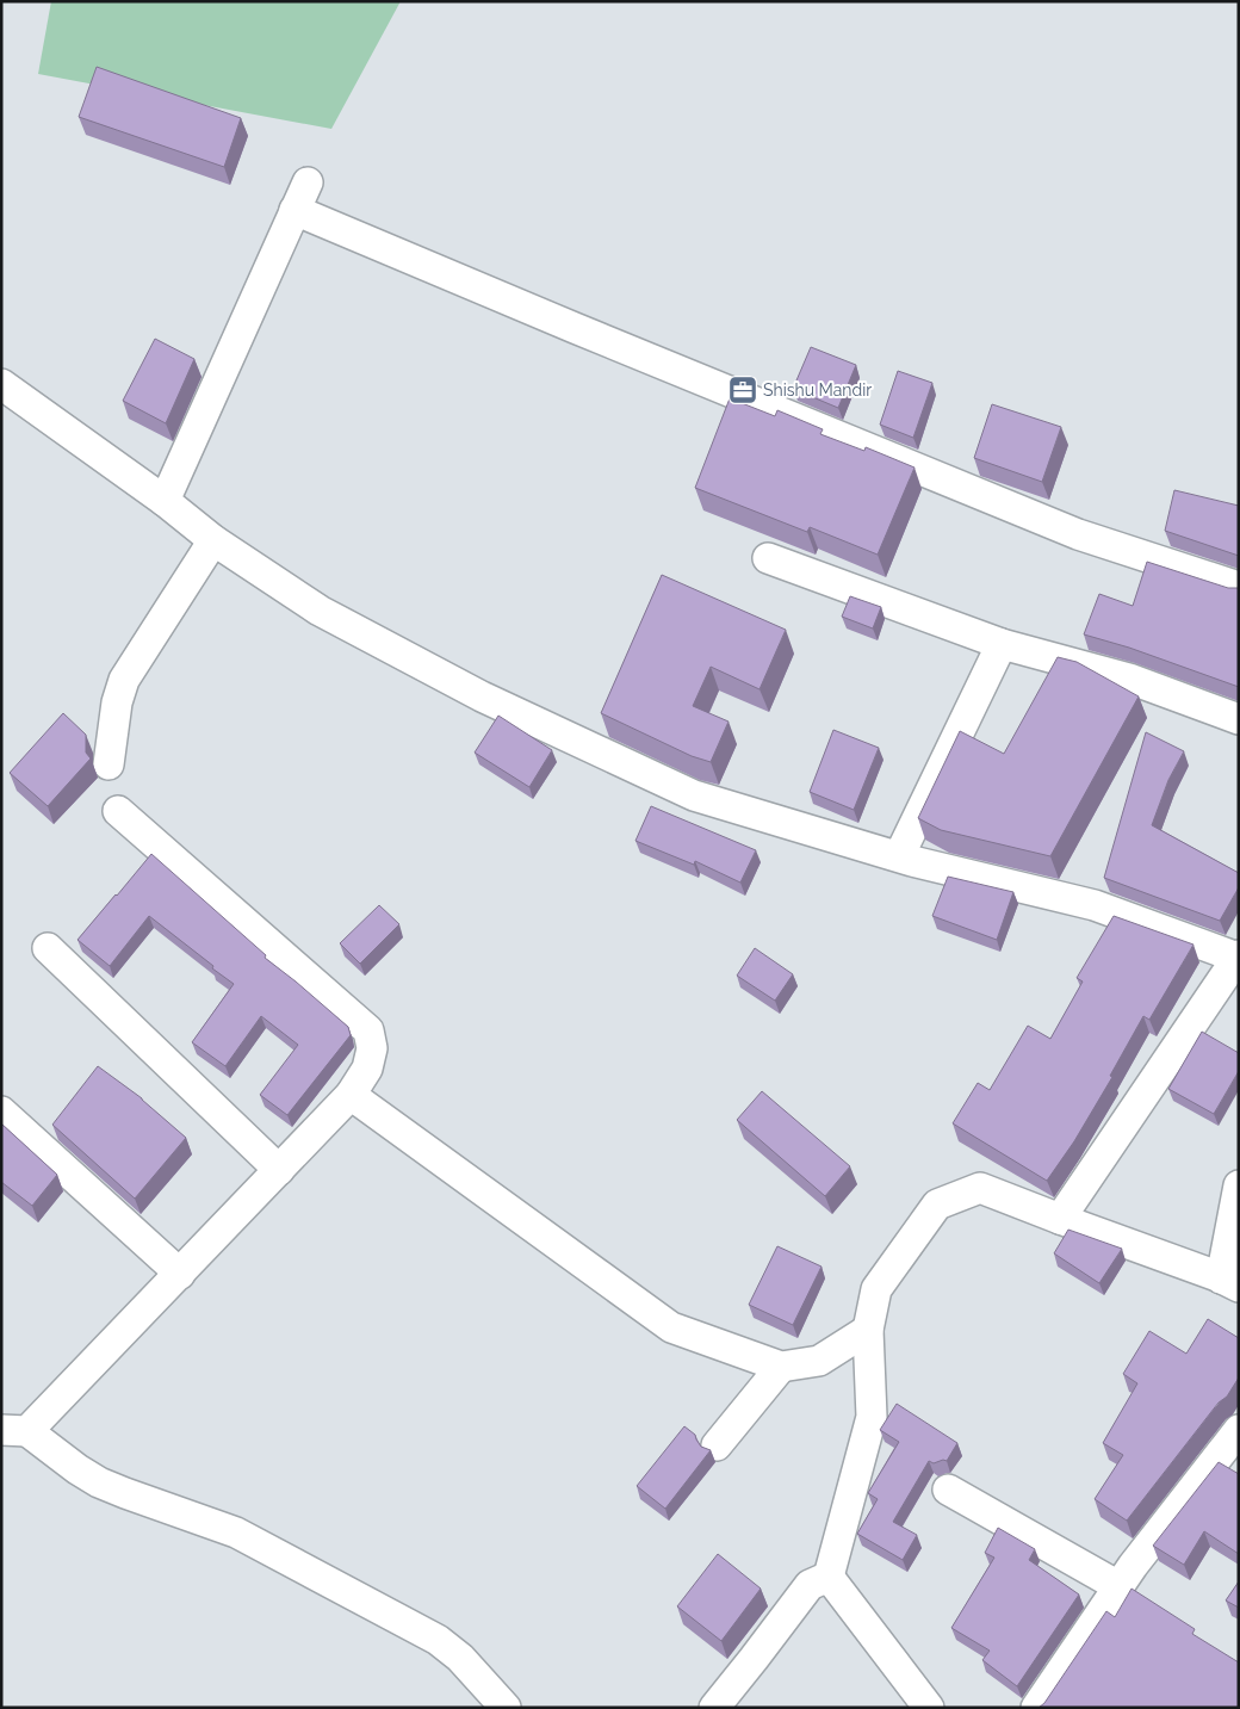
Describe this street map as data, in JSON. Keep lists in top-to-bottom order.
{
  "places": {
    "office": ["Shishu Mandir"]
  }
}
